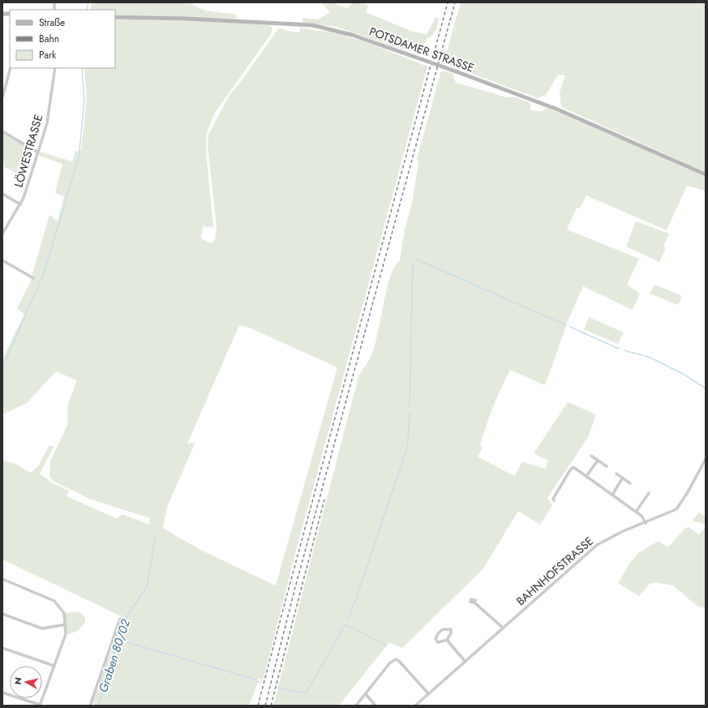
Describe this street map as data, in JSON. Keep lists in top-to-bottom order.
{
  "streets": {
    "street": ["POTSDAMER STRASSE", "LÖWESTRASSE", "BAHNHOFSTRASSE"]
  },
  "water": ["Graben 80/02"],
  "legend": ["Straße", "Bahn", "Park"],
  "north": "left"
}
